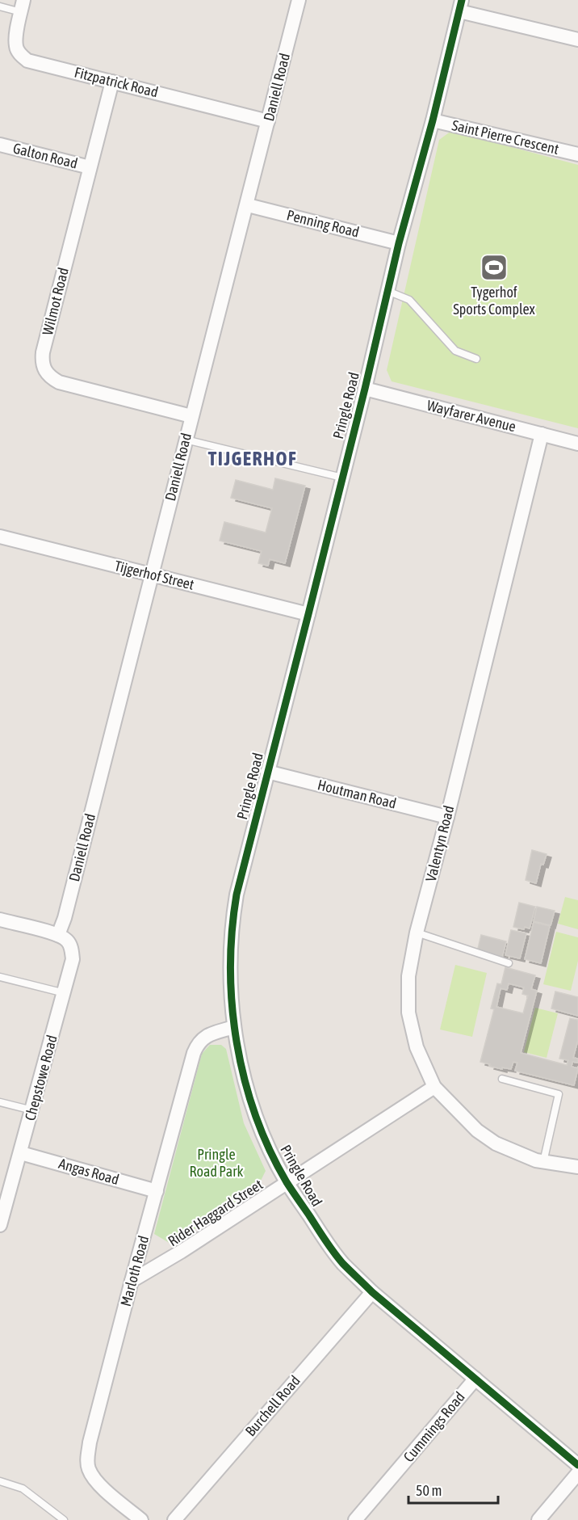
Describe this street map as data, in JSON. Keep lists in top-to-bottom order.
{
  "streets": {
    "street": [
      "Fitzpatrick Road",
      "Daniell Road",
      "Saint Pierre Crescent",
      "Galton Road",
      "Penning Road",
      "Wilmot Road",
      "Pringle Road",
      "Wayfarer Avenue",
      "Tijgerhof Street",
      "Houtman Road",
      "Valentyn Road",
      "Chepstowe Road",
      "Angas Road",
      "Rider Haggard Street",
      "Marloth Road",
      "Burchell Road",
      "Cummings Road"
    ]
  },
  "crossings": [
    ["Fitzpatrick Road", "Daniell Road"],
    ["Fitzpatrick Road", "Wilmot Road"],
    ["Daniell Road", "Penning Road"],
    ["Daniell Road", "Wilmot Road"],
    ["Daniell Road", "Tijgerhof Street"],
    ["Daniell Road", "Chepstowe Road"],
    ["Saint Pierre Crescent", "Pringle Road"],
    ["Galton Road", "Wilmot Road"],
    ["Penning Road", "Pringle Road"],
    ["Pringle Road", "Wayfarer Avenue"],
    ["Pringle Road", "Tijgerhof Street"],
    ["Pringle Road", "Houtman Road"],
    ["Pringle Road", "Rider Haggard Street"],
    ["Pringle Road", "Marloth Road"],
    ["Pringle Road", "Burchell Road"],
    ["Pringle Road", "Cummings Road"],
    ["Wayfarer Avenue", "Valentyn Road"],
    ["Houtman Road", "Valentyn Road"],
    ["Valentyn Road", "Rider Haggard Street"],
    ["Chepstowe Road", "Angas Road"],
    ["Angas Road", "Marloth Road"],
    ["Rider Haggard Street", "Marloth Road"]
  ],
  "districts": ["TIJGERHOF"],
  "parks": ["Pringle Road Park"],
  "places": {
    "sports": ["Tygerhof Sports Complex"]
  },
  "scale_bar": "50 m"
}
